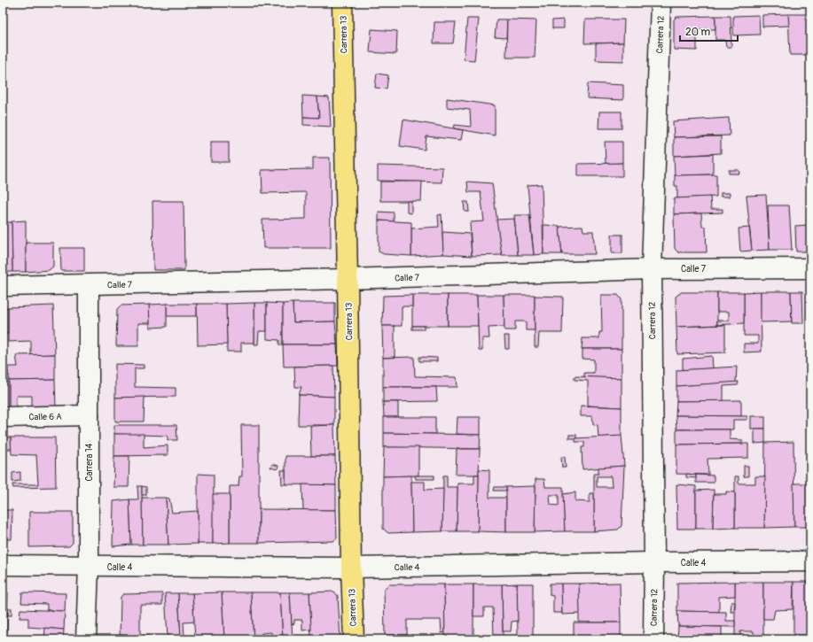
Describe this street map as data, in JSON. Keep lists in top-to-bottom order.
{
  "streets": {
    "main road": ["Carrera 13"],
    "street": [
      "Carrera 12",
      "Calle 7",
      "Calle 6 A",
      "Carrera 14",
      "Calle 4"
    ]
  },
  "crossings": [
    ["Carrera 13", "Calle 7"],
    ["Carrera 13", "Calle 4"],
    ["Carrera 12", "Calle 7"],
    ["Carrera 12", "Calle 4"],
    ["Calle 7", "Carrera 14"],
    ["Calle 6 A", "Carrera 14"],
    ["Carrera 14", "Calle 4"]
  ],
  "scale_bar": "20 m"
}
